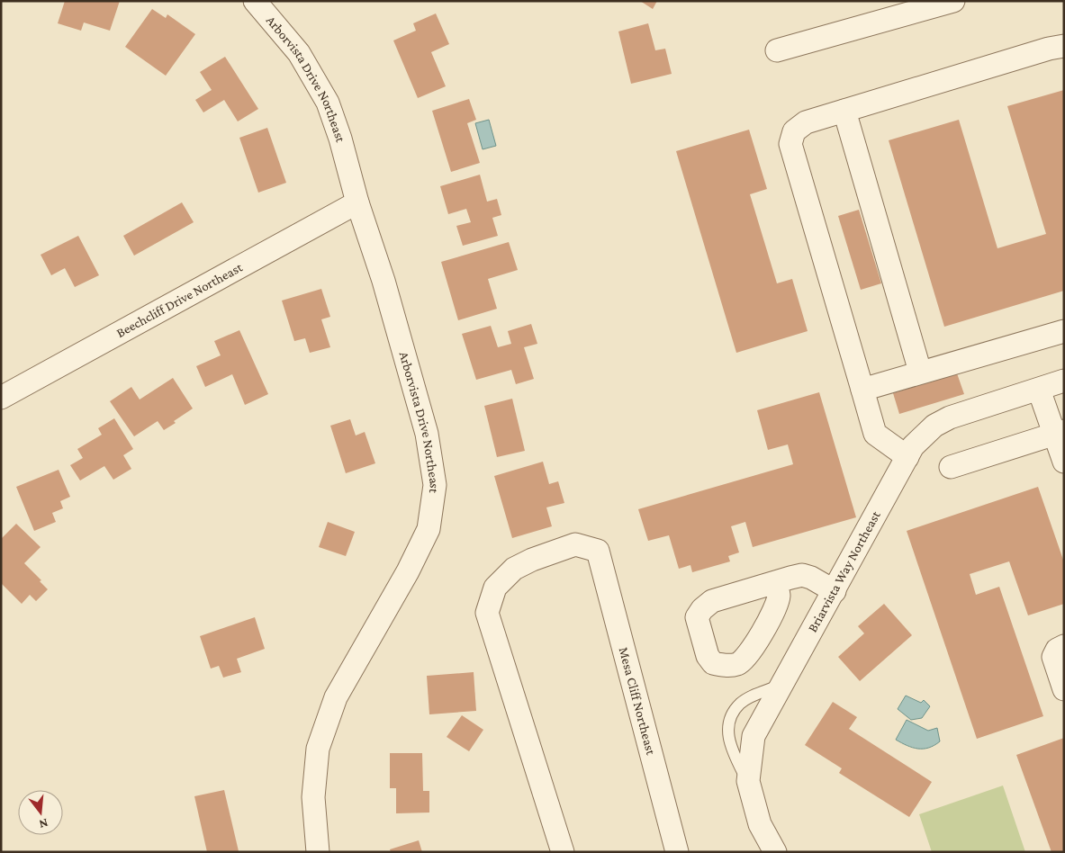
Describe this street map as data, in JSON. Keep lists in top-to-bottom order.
{
  "streets": {
    "street": [
      "Arborvista Drive Northeast",
      "Beechcliff Drive Northeast",
      "Briarvista Way Northeast",
      "Mesa Cliff Northeast"
    ]
  },
  "crossings": [
    ["Arborvista Drive Northeast", "Beechcliff Drive Northeast"]
  ],
  "north": "bottom"
}
